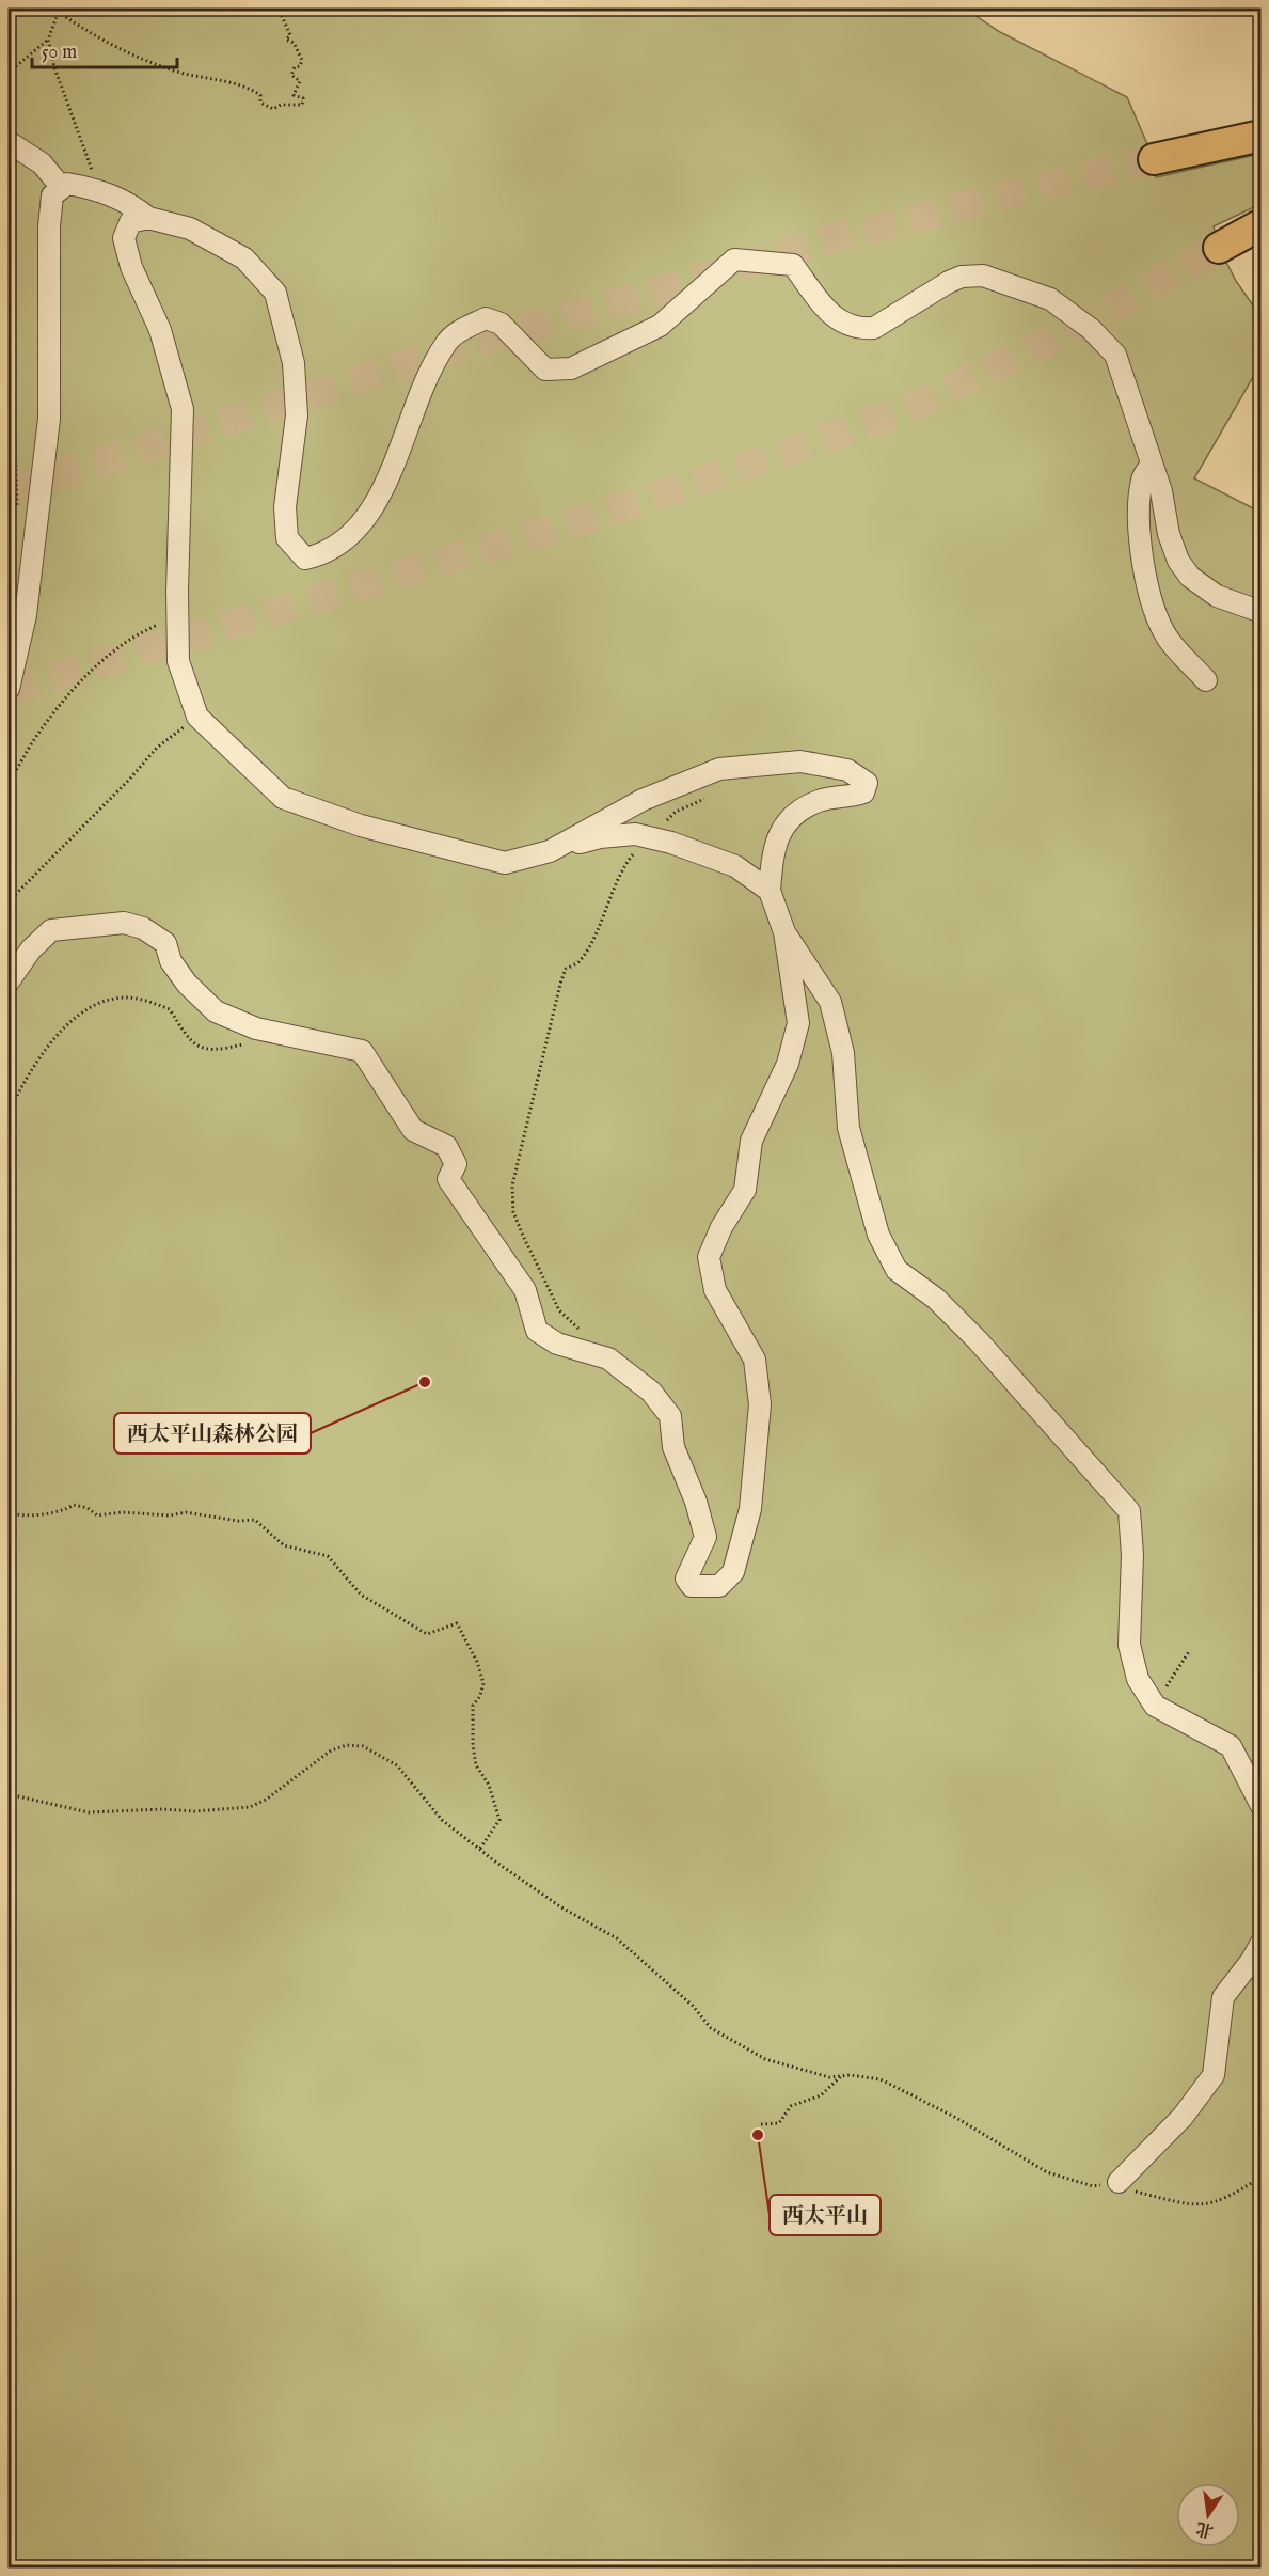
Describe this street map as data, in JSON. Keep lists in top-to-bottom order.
{
  "places": ["西太平山森林公园", "西太平山"],
  "scale_bar": "50 m",
  "north": "bottom"
}
